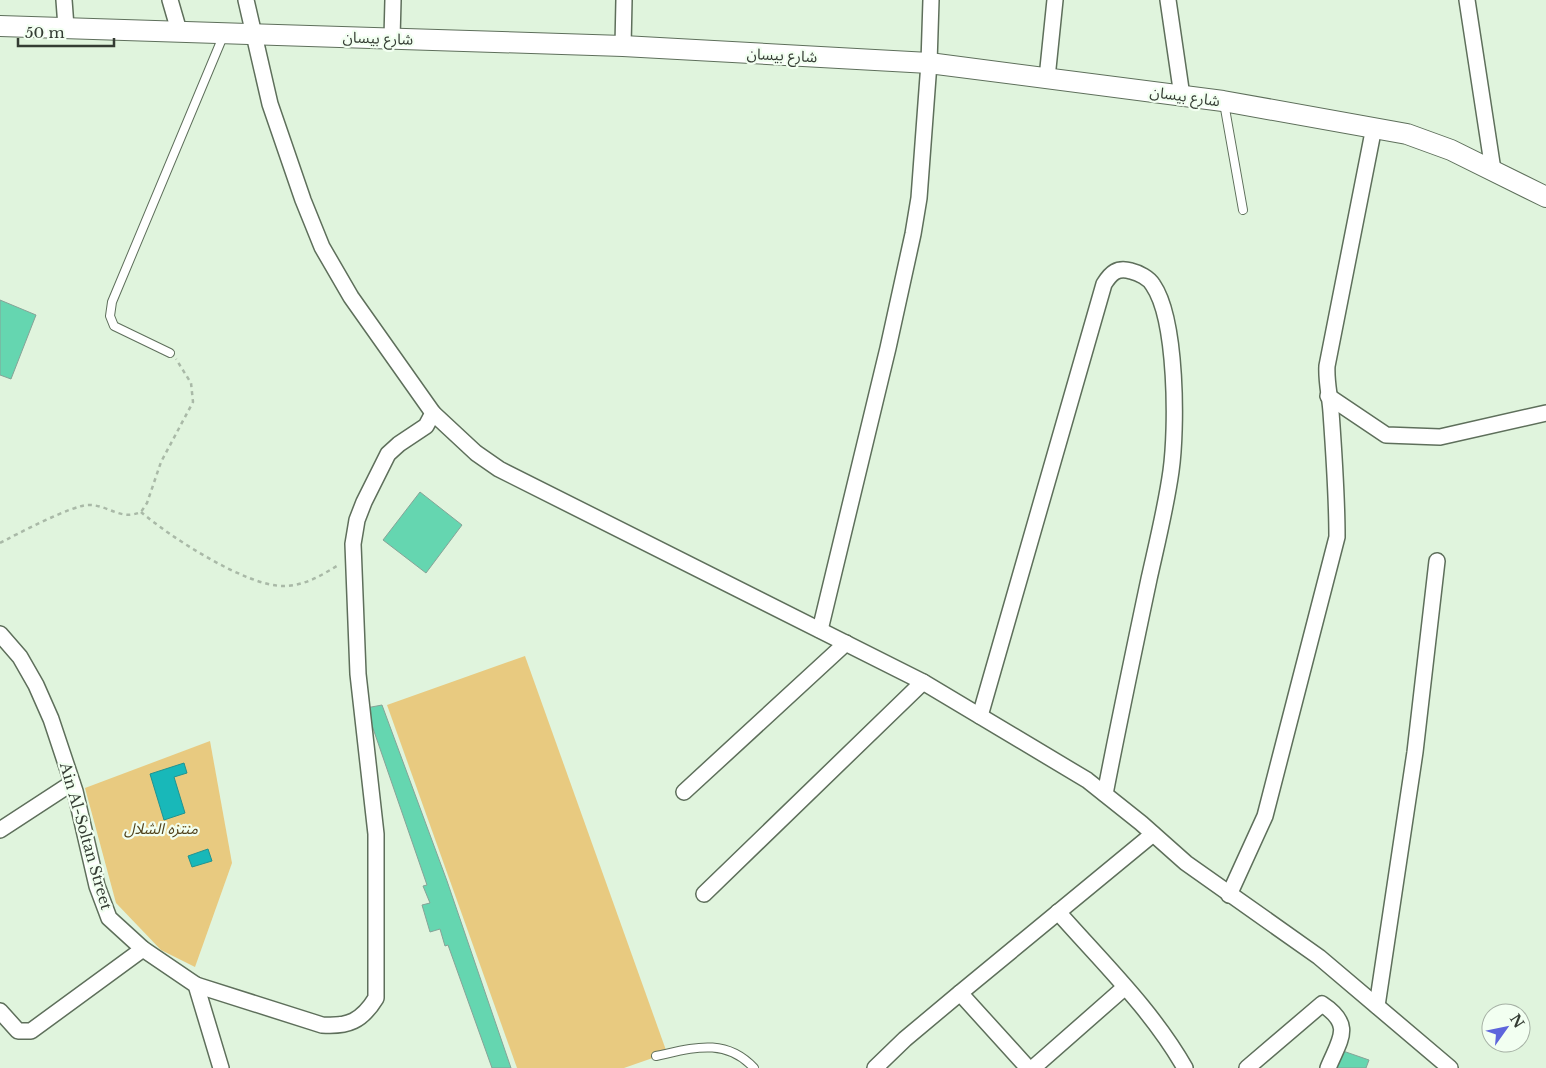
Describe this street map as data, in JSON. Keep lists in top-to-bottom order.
{
  "streets": {
    "street": ["شارع بيسان", "Ain Al-Soltan Street"]
  },
  "parks": ["منتزه الشلال"],
  "scale_bar": "50 m",
  "north": "top right"
}
